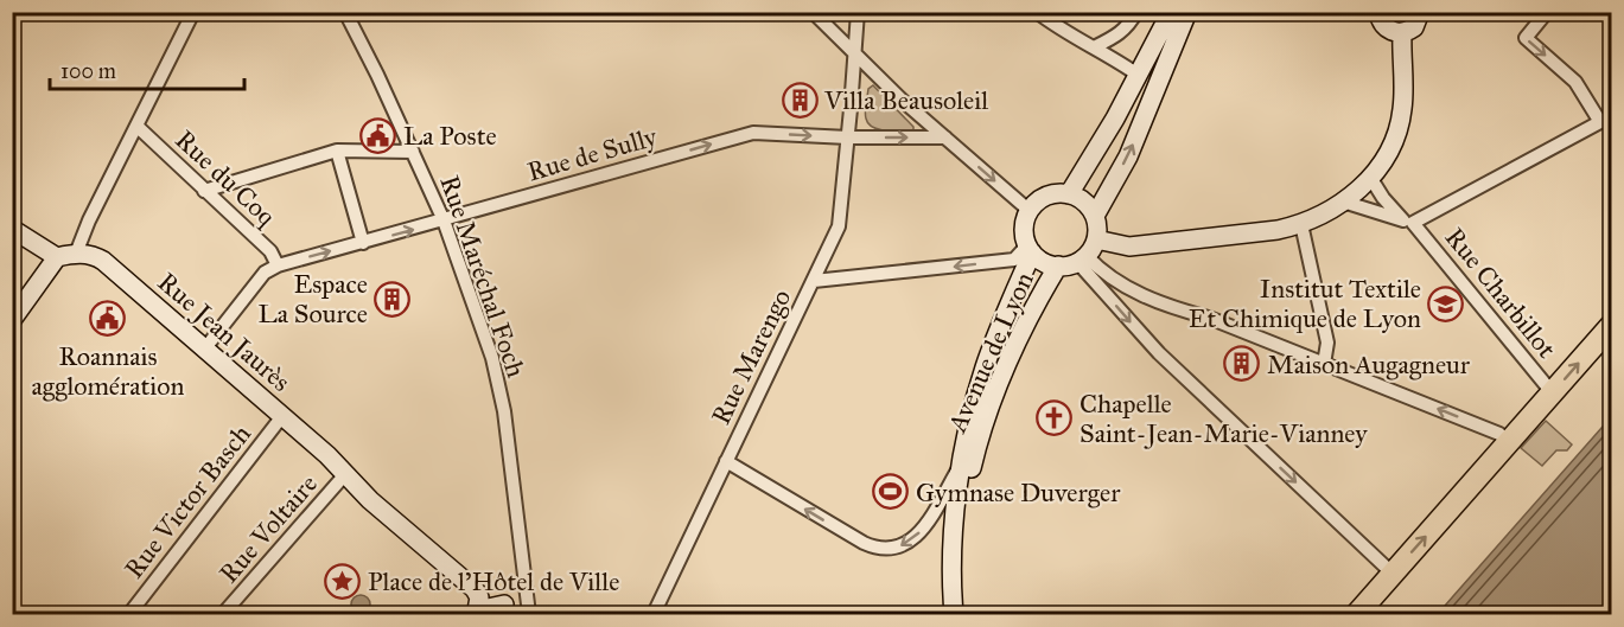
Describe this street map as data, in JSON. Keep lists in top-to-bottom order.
{
  "streets": {
    "street": [
      "Rue de Sully",
      "Rue du Coq",
      "Rue Maréchal Foch",
      "Rue Charbillot",
      "Rue Jean Jaurès",
      "Avenue de Lyon",
      "Rue Marengo",
      "Rue Victor Basch",
      "Rue Voltaire"
    ]
  },
  "crossings": [
    ["Rue de Sully", "Rue du Coq"],
    ["Rue de Sully", "Rue Maréchal Foch"],
    ["Rue de Sully", "Rue Marengo"],
    ["Rue Jean Jaurès", "Rue Victor Basch"],
    ["Rue Jean Jaurès", "Rue Voltaire"]
  ],
  "one_way": ["Rue de Sully"],
  "places": {
    "building": ["Villa Beausoleil", "Espace La Source", "Maison Augagneur"],
    "public building": ["La Poste", "Roannais agglomération"],
    "school or university": ["Institut Textile Et Chimique de Lyon"],
    "church": ["Chapelle Saint-Jean-Marie-Vianney"],
    "sports": ["Gymnase Duverger"],
    "place": ["Place de l'Hôtel de Ville"]
  },
  "scale_bar": "100 m"
}
